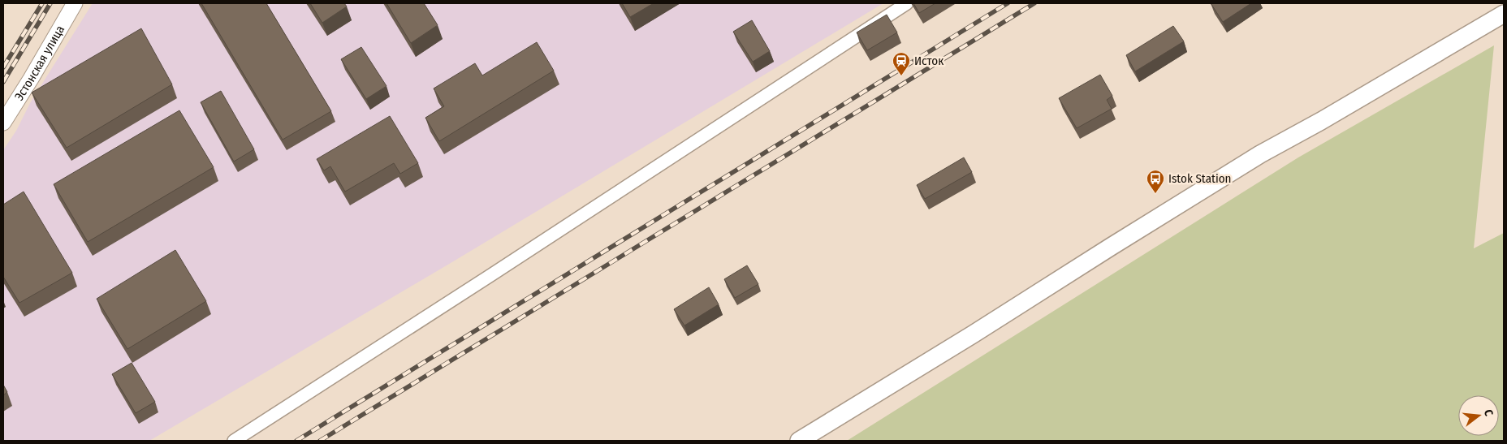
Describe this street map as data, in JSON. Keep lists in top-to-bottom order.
{
  "streets": {
    "street": ["Эстонская улица"]
  },
  "places": {
    "station": ["Исток"],
    "bus stop": ["Istok Station"]
  },
  "north": "right"
}
